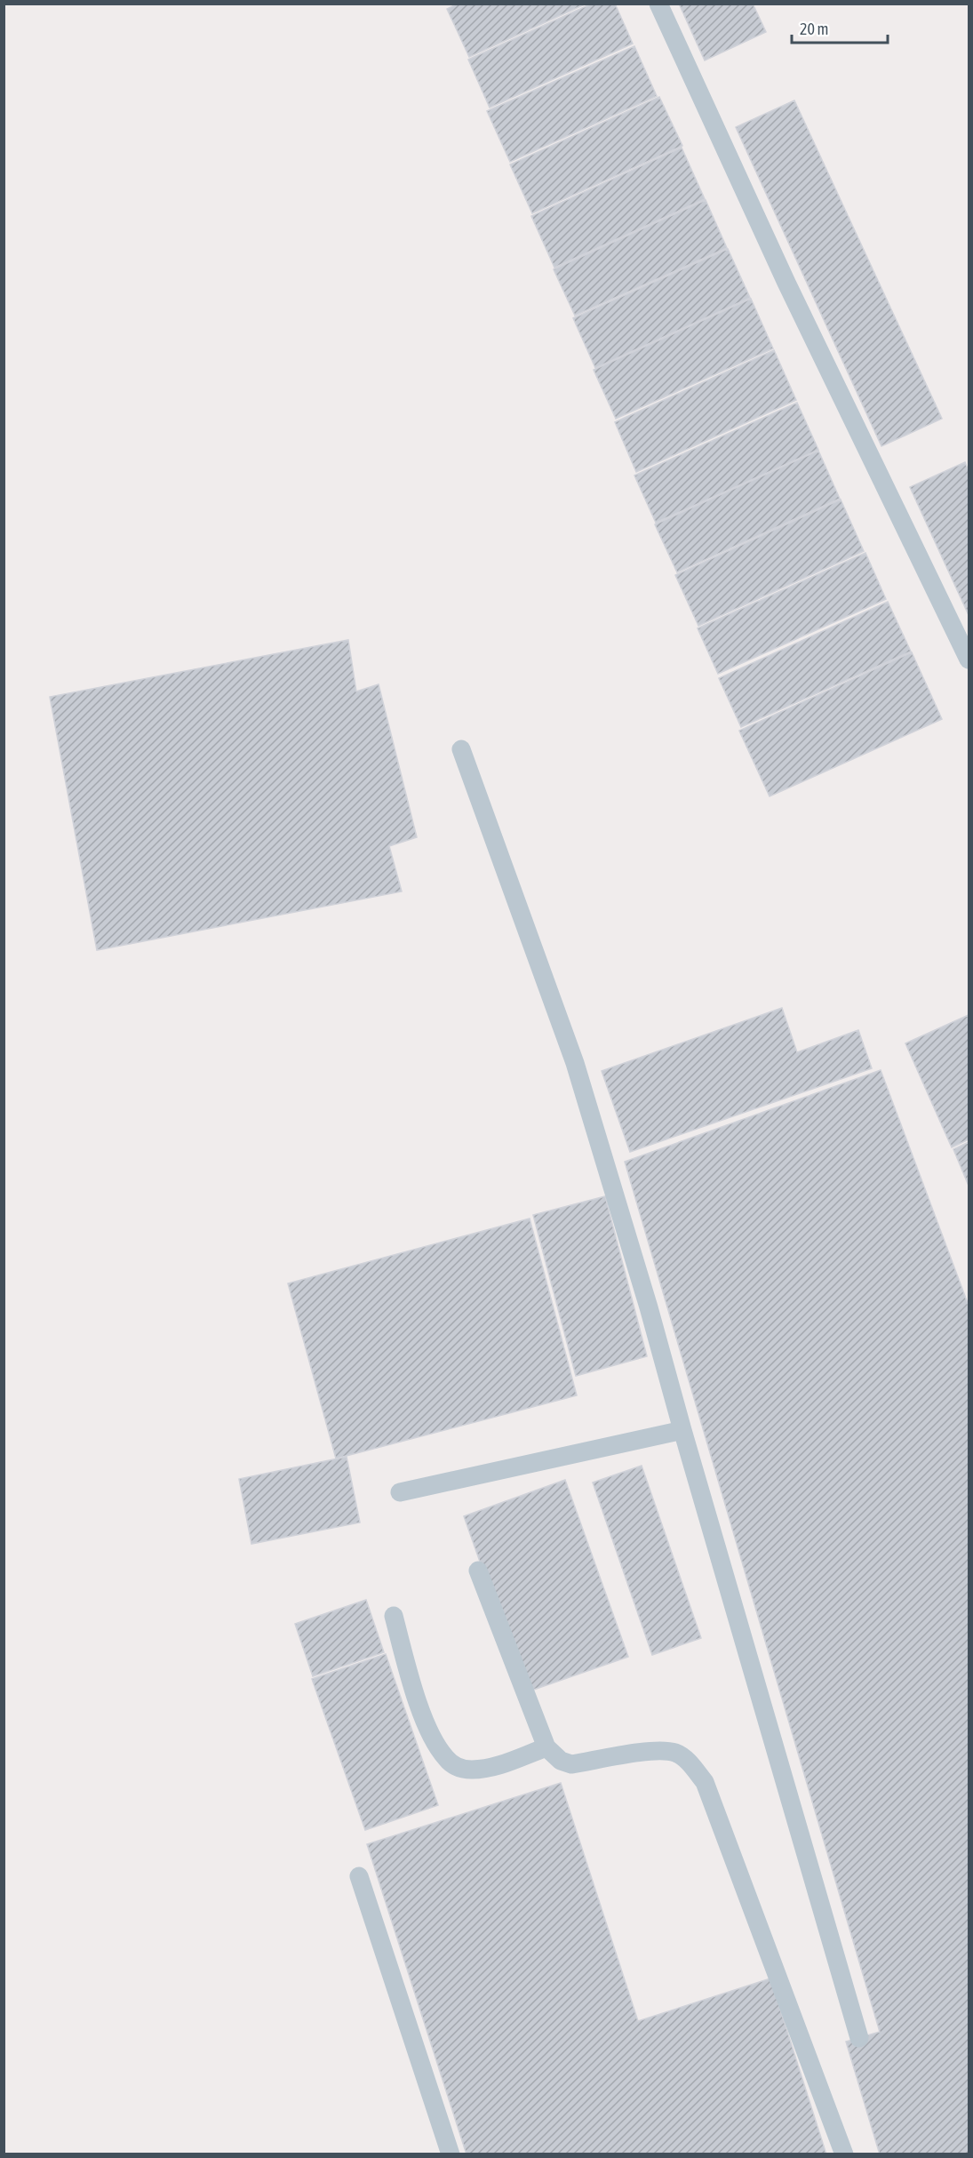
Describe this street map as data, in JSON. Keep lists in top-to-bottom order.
{
  "scale_bar": "20 m"
}
